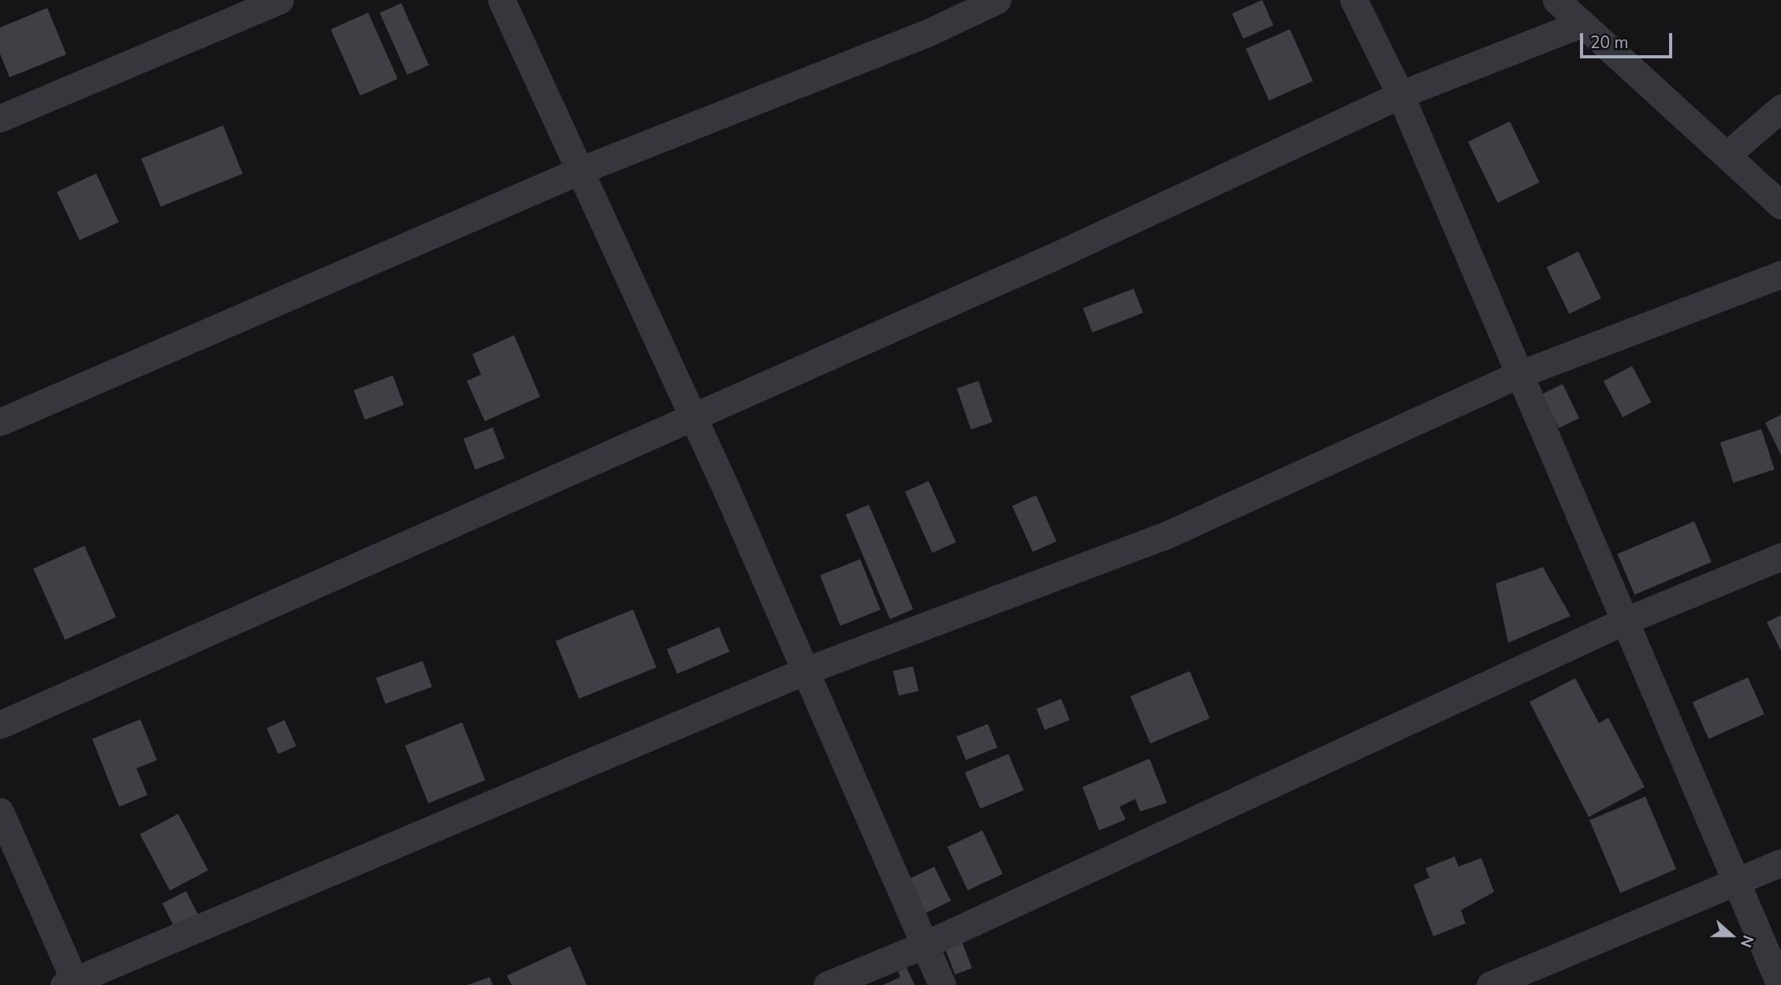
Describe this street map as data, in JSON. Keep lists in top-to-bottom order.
{
  "scale_bar": "20 m",
  "north": "right"
}
